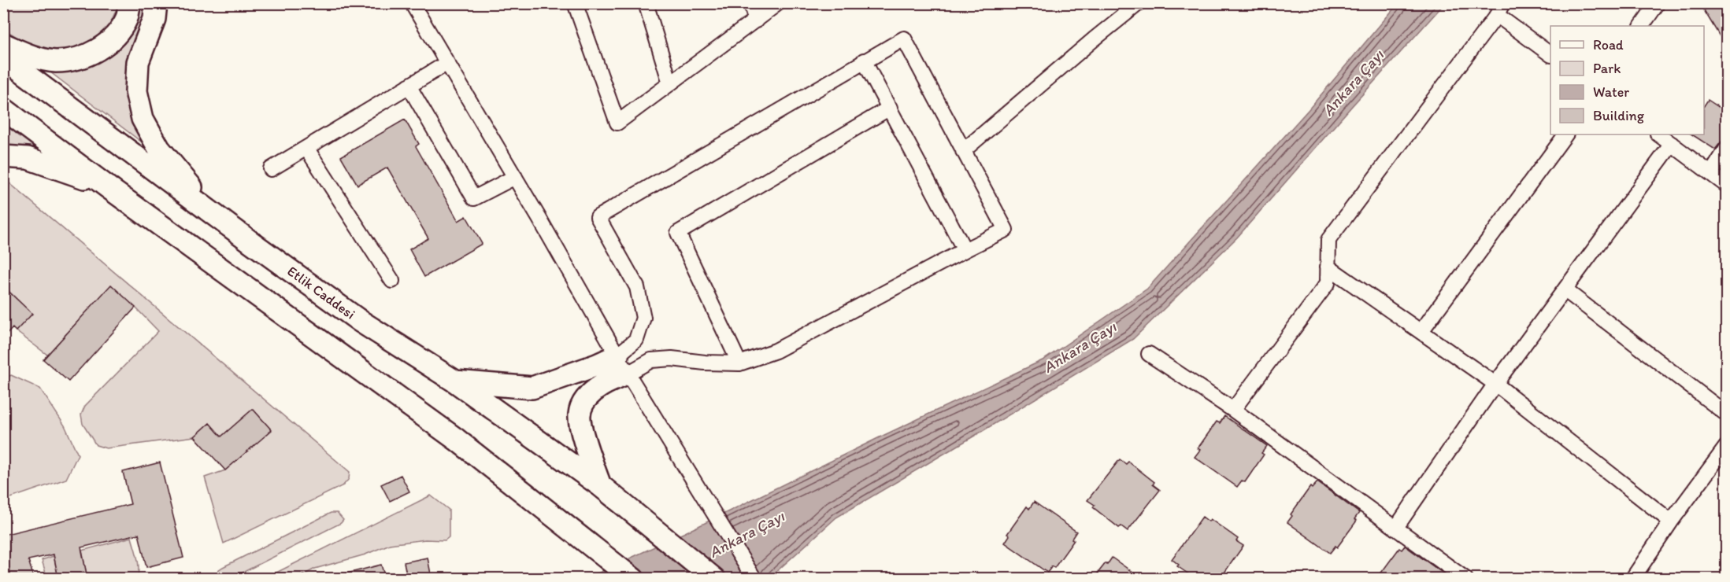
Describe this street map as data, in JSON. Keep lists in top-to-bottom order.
{
  "streets": {
    "main road": ["Etlik Caddesi"]
  },
  "water": ["Ankara Çayı"],
  "legend": [
    "Road",
    "Park",
    "Water",
    "Building"
  ]
}
